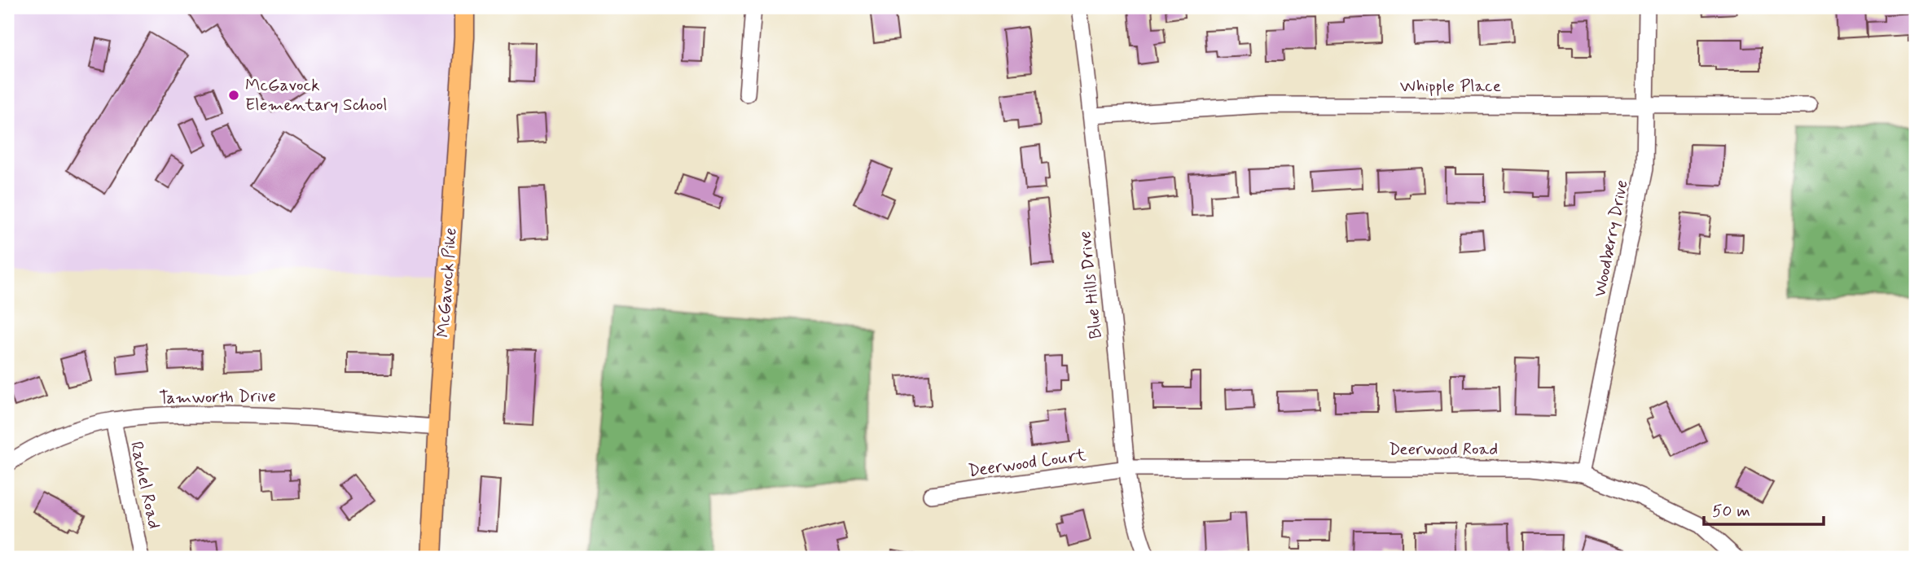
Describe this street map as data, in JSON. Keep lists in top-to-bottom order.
{
  "streets": {
    "main road": ["McGavock Pike"],
    "street": [
      "Whipple Place",
      "Woodberry Drive",
      "Blue Hills Drive",
      "Tamworth Drive",
      "Deerwood Road",
      "Deerwood Court",
      "Rachel Road"
    ]
  },
  "crossings": [
    ["Whipple Place", "Woodberry Drive"],
    ["Whipple Place", "Blue Hills Drive"],
    ["Woodberry Drive", "Deerwood Road"],
    ["McGavock Pike", "Tamworth Drive"],
    ["Blue Hills Drive", "Deerwood Road"],
    ["Blue Hills Drive", "Deerwood Court"],
    ["Tamworth Drive", "Rachel Road"],
    ["Deerwood Road", "Deerwood Court"]
  ],
  "places": ["McGavock Elementary School"],
  "scale_bar": "50 m"
}
